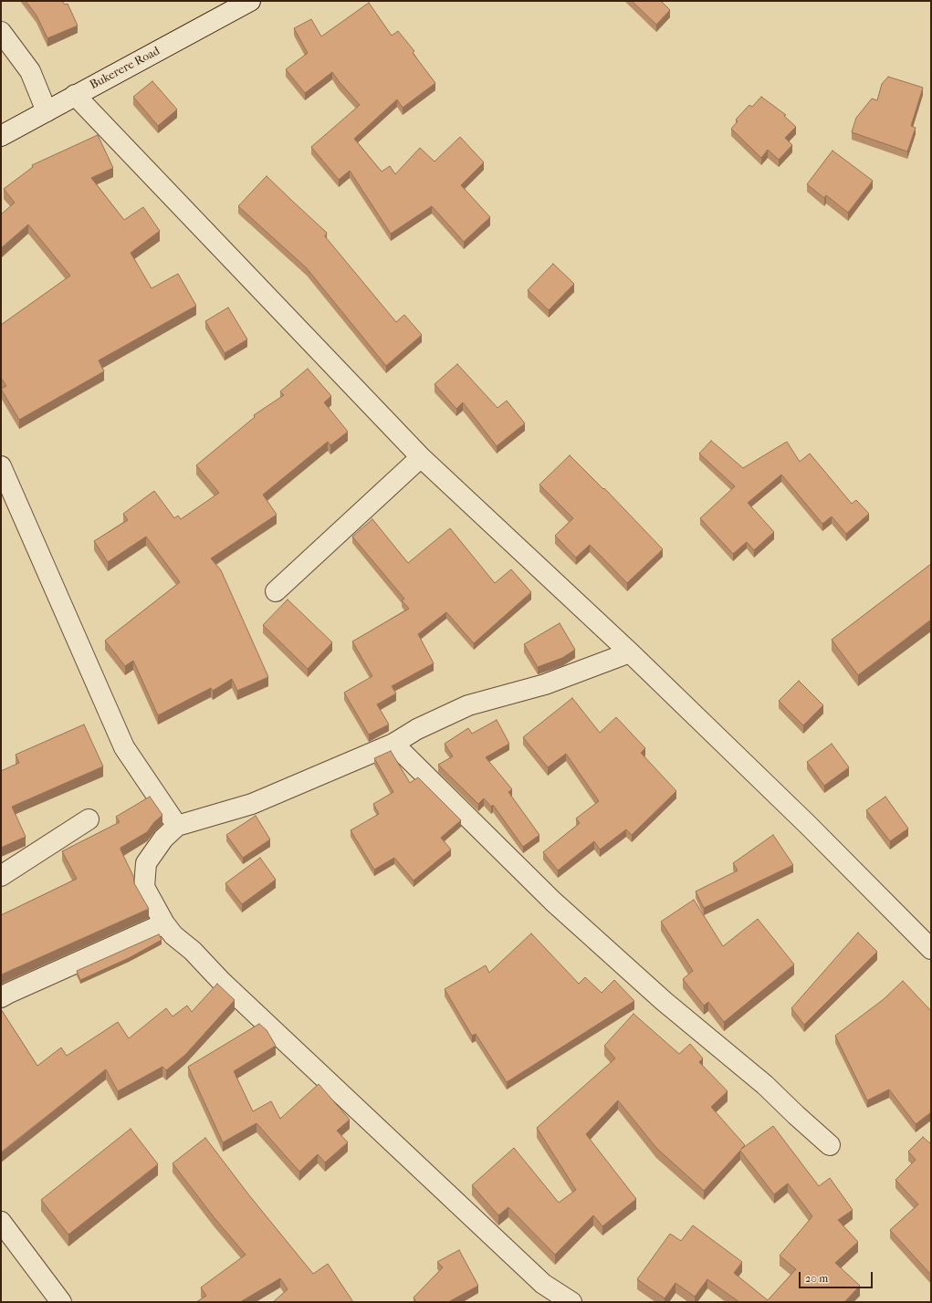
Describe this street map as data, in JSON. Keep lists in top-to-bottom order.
{
  "streets": {
    "street": ["Bukerere Road"]
  },
  "scale_bar": "20 m"
}
